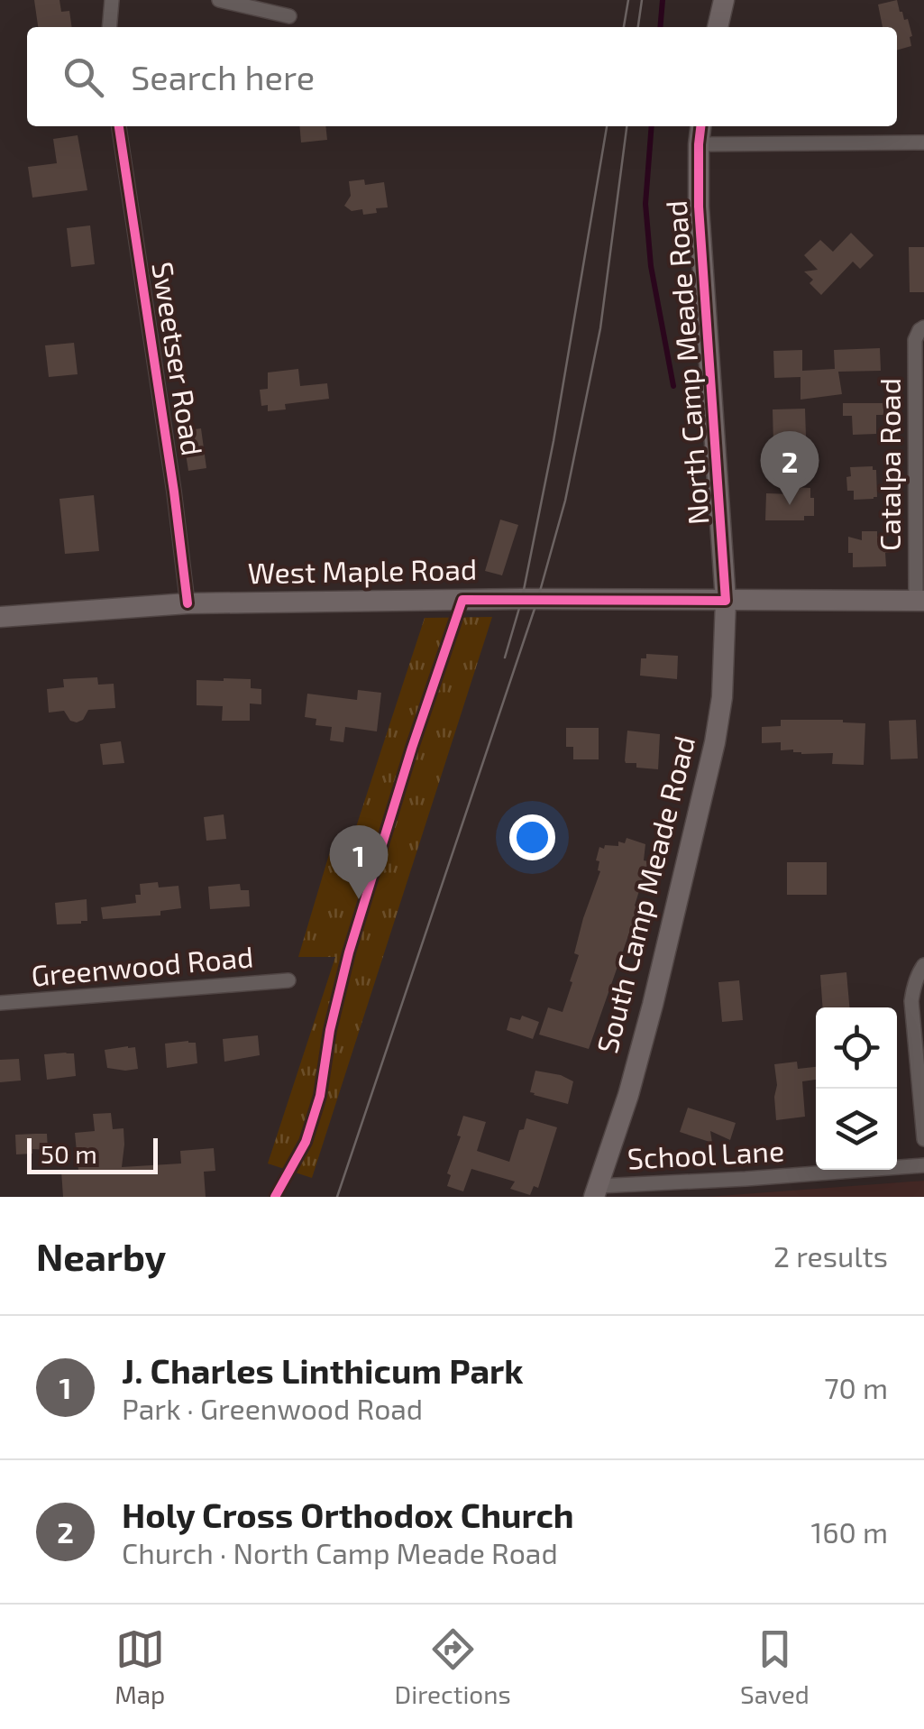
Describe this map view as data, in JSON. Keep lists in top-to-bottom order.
{
  "streets": {
    "main road": ["North Camp Meade Road", "West Maple Road", "South Camp Meade Road"],
    "street": [
      "Sweetser Road",
      "Catalpa Road",
      "Greenwood Road",
      "School Lane"
    ]
  },
  "crossings": [
    ["Sweetser Road", "West Maple Road"],
    ["North Camp Meade Road", "West Maple Road"],
    ["North Camp Meade Road", "South Camp Meade Road"],
    ["Catalpa Road", "West Maple Road"],
    ["West Maple Road", "South Camp Meade Road"],
    ["South Camp Meade Road", "School Lane"]
  ],
  "scale_bar": "50 m",
  "page": {
    "search": "Search here",
    "pins": ["2", "1"],
    "scale": "50 m",
    "heading": ["Nearby", "2 results"],
    "list": [
      {
        "mark": "1",
        "name": "J. Charles Linthicum Park",
        "note": "Park · Greenwood Road",
        "value": "70 m"
      },
      {
        "mark": "2",
        "name": "Holy Cross Orthodox Church",
        "note": "Church · North Camp Meade Road",
        "value": "160 m"
      }
    ],
    "nav": ["Map", "Directions", "Saved"]
  }
}
